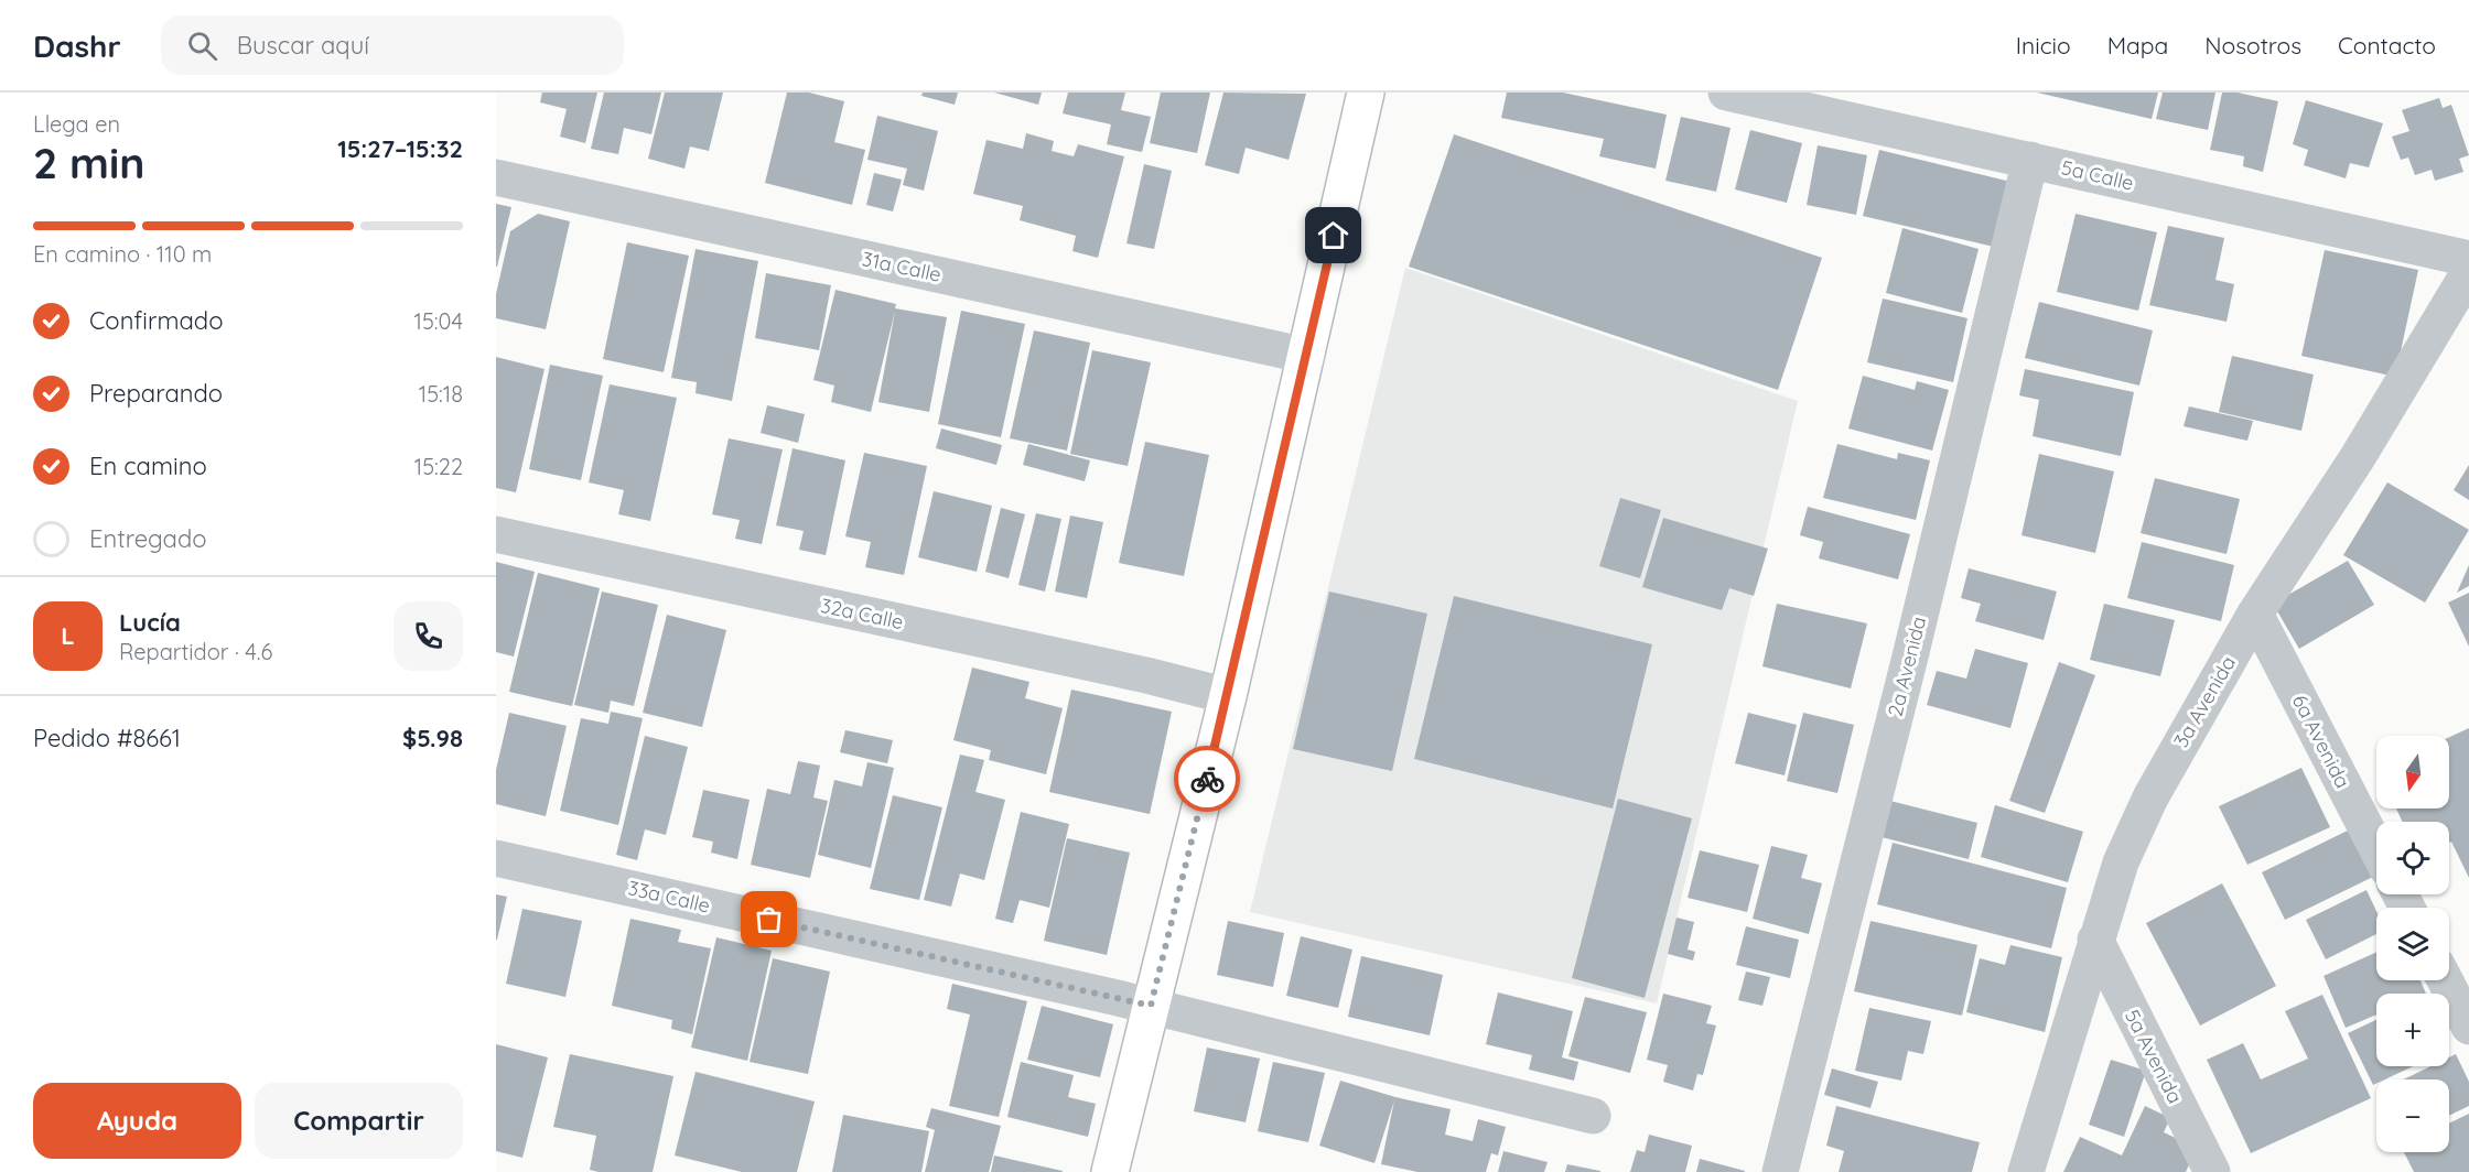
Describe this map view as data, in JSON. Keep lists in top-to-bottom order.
{
  "streets": {
    "street": [
      "5a Calle",
      "31a Calle",
      "32a Calle",
      "2a Avenida",
      "3a Avenida",
      "6a Avenida",
      "33a Calle",
      "5a Avenida"
    ]
  },
  "crossings": [
    ["5a Calle", "2a Avenida"],
    ["3a Avenida", "6a Avenida"],
    ["3a Avenida", "5a Avenida"]
  ],
  "north": "bottom",
  "page": {
    "header": "Dashr",
    "search": "Buscar aquí",
    "nav": [
      "Inicio",
      "Mapa",
      "Nosotros",
      "Contacto"
    ],
    "heading": ["2 min", "Llega en", "15:27–15:32"],
    "panel": [
      "Lucía",
      "Repartidor · 4.6",
      "Pedido #8661",
      "$5.98"
    ],
    "bar": "En camino · 110 m",
    "list": [
      ["Confirmado", "15:04"],
      ["Preparando", "15:18"],
      ["En camino", "15:22"],
      "Entregado"
    ],
    "round": "L",
    "map_buttons": ["+", "−"],
    "buttons": ["Ayuda", "Compartir"]
  }
}
